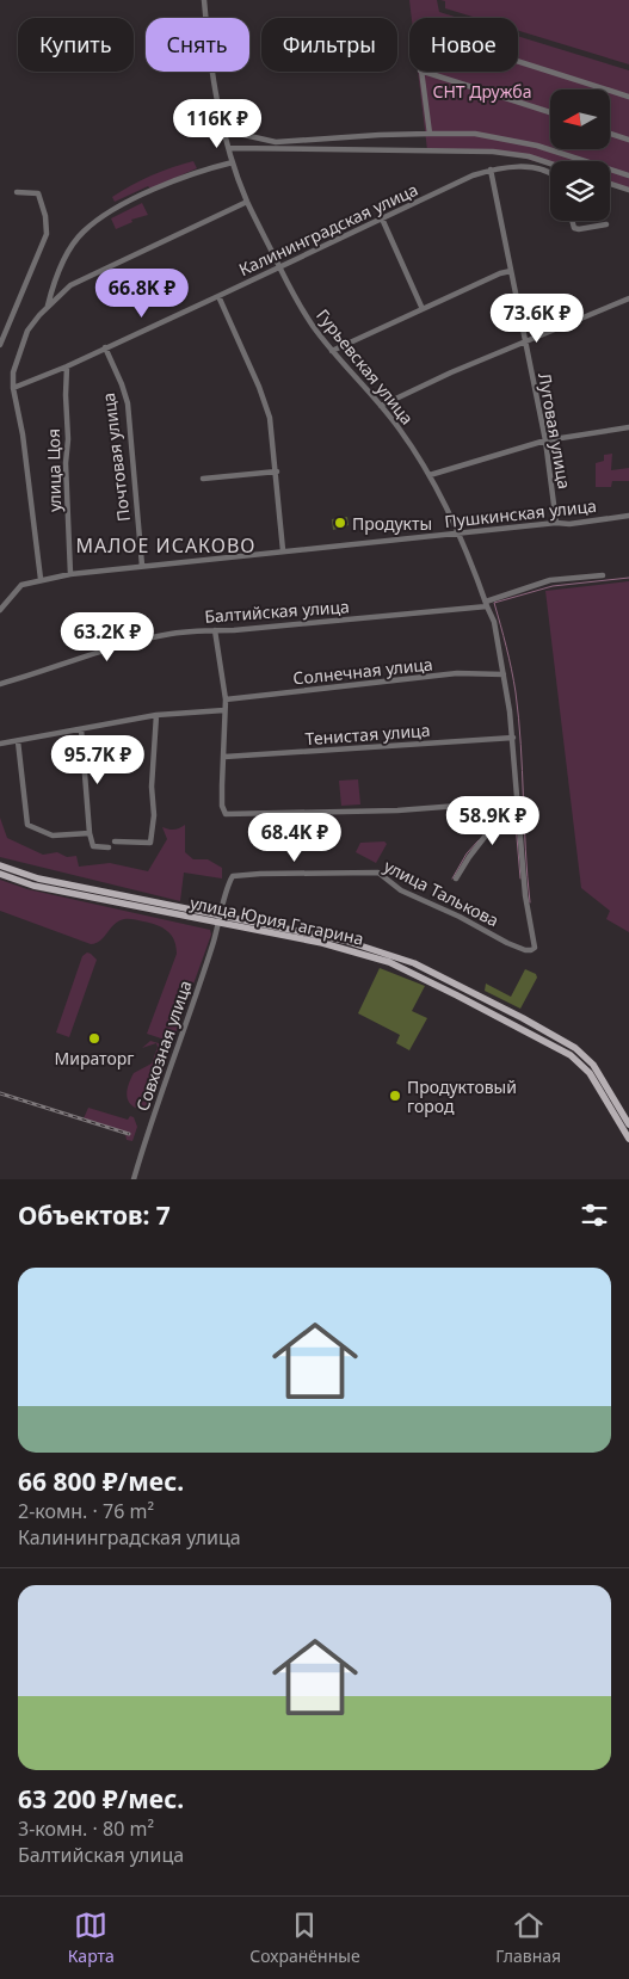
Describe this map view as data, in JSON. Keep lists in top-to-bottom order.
{
  "streets": {
    "main road": ["улица Юрия Гагарина"],
    "street": [
      "Калининградская улица",
      "Гурьевская улица",
      "Луговая улица",
      "Почтовая улица",
      "улица Цоя",
      "Пушкинская улица",
      "Балтийская улица",
      "Солнечная улица",
      "Тенистая улица",
      "улица Талькова",
      "Совхозная улица"
    ]
  },
  "crossings": [
    ["Калининградская улица", "Гурьевская улица"],
    ["Калининградская улица", "Луговая улица"],
    ["Калининградская улица", "Почтовая улица"],
    ["Калининградская улица", "улица Цоя"],
    ["Гурьевская улица", "Пушкинская улица"],
    ["Гурьевская улица", "Балтийская улица"],
    ["Гурьевская улица", "Солнечная улица"],
    ["Гурьевская улица", "Тенистая улица"],
    ["Гурьевская улица", "улица Талькова"],
    ["Луговая улица", "Пушкинская улица"],
    ["Почтовая улица", "Пушкинская улица"],
    ["улица Цоя", "Пушкинская улица"],
    ["улица Талькова", "улица Юрия Гагарина"],
    ["улица Талькова", "Совхозная улица"],
    ["улица Юрия Гагарина", "Совхозная улица"]
  ],
  "districts": ["МАЛОЕ ИСАКОВО"],
  "parks": ["СНТ Дружба"],
  "places": ["Продукты", "Мираторг", "Продуктовый город"],
  "north": "left",
  "page": {
    "chip": [
      "Купить",
      "Снять",
      "Фильтры",
      "Новое"
    ],
    "price": [
      "116K ₽",
      "66.8K ₽",
      "73.6K ₽",
      "63.2K ₽",
      "95.7K ₽",
      "58.9K ₽",
      "68.4K ₽"
    ],
    "heading": "Объектов: 7",
    "list": [
      {
        "name": "66 800 ₽/мес.",
        "note": "2-комн. · 76 m² · Калининградская улица"
      },
      {
        "name": "63 200 ₽/мес.",
        "note": "3-комн. · 80 m² · Балтийская улица"
      }
    ],
    "tabs": ["Карта", "Сохранённые", "Главная"]
  }
}
